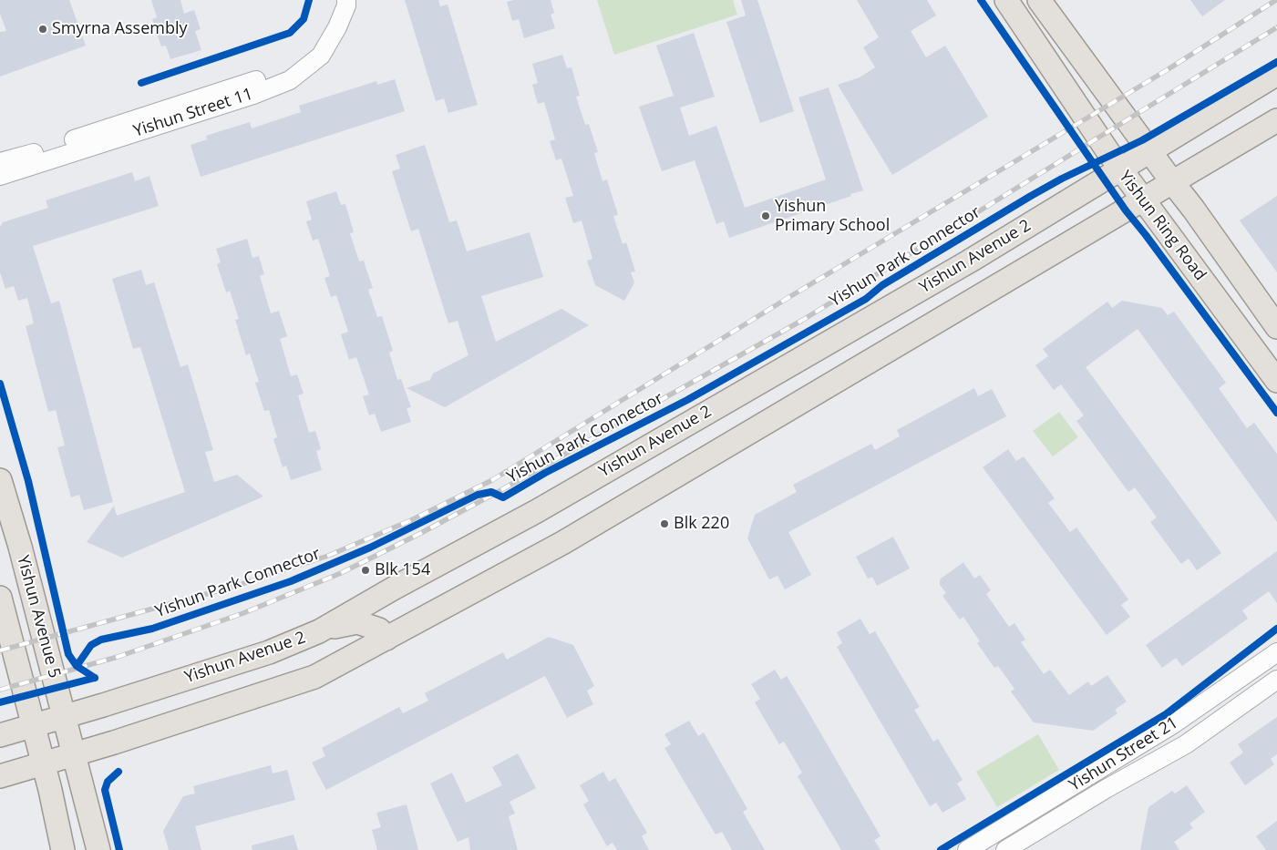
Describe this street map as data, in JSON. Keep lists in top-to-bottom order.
{
  "streets": {
    "main road": ["Yishun Ring Road", "Yishun Avenue 2", "Yishun Avenue 5"],
    "street": ["Yishun Street 11", "Yishun Street 21"],
    "cycle path": ["Yishun Park Connector"]
  },
  "crossings": [
    ["Yishun Ring Road", "Yishun Avenue 2"],
    ["Yishun Avenue 2", "Yishun Avenue 5"]
  ],
  "places": [
    "Smyrna Assembly",
    "Yishun Primary School",
    "Blk 220",
    "Blk 154"
  ]
}
